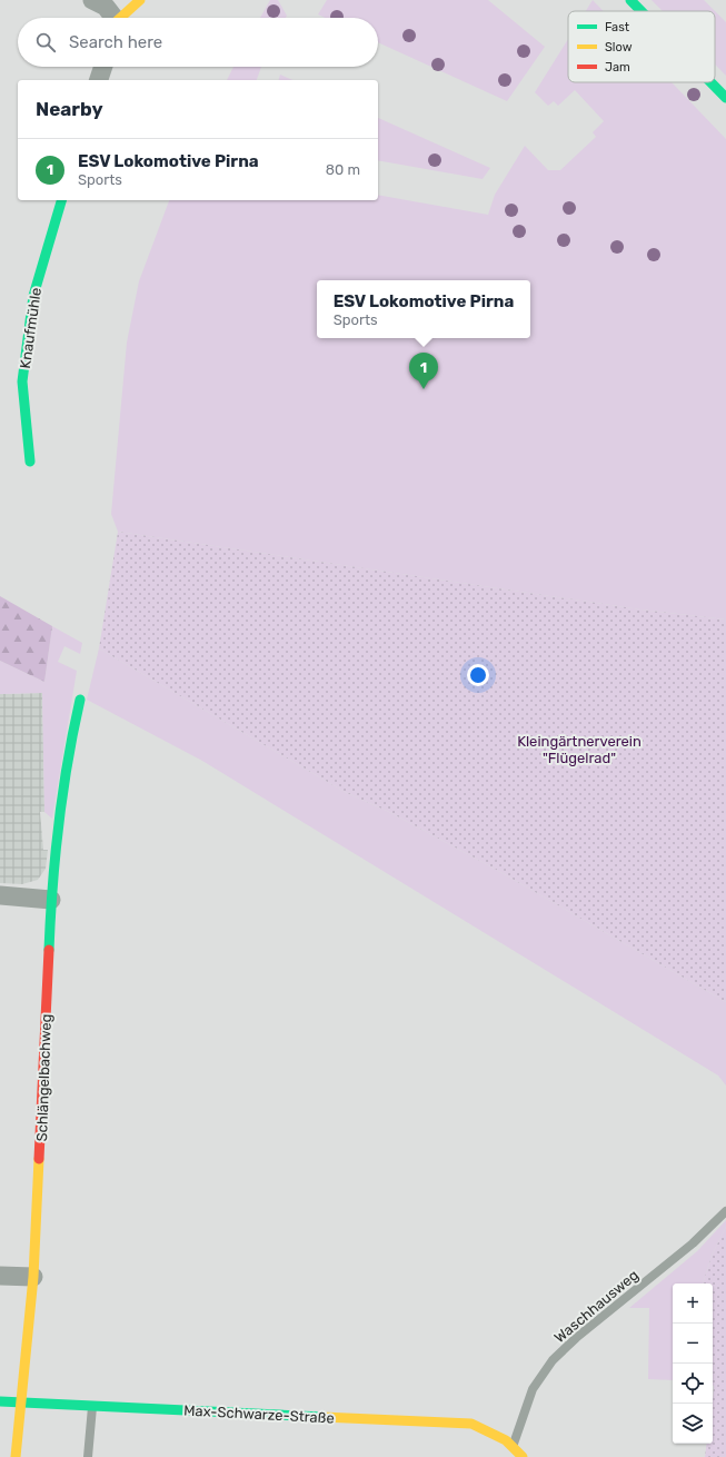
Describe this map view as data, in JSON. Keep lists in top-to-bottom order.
{
  "streets": {
    "street": ["Knaufmühle", "Schlängelbachweg", "Max-Schwarze-Straße"],
    "lane": ["Waschhausweg"]
  },
  "crossings": [
    ["Schlängelbachweg", "Max-Schwarze-Straße"],
    ["Waschhausweg", "Max-Schwarze-Straße"]
  ],
  "parks": ["Kleingärtnerverein \"Flügelrad\""],
  "legend": ["Fast", "Slow", "Jam"],
  "page": {
    "search": "Search here",
    "heading": "Nearby",
    "list": [
      {
        "mark": "1",
        "name": "ESV Lokomotive Pirna",
        "note": "Sports",
        "value": "80 m"
      }
    ],
    "popup": ["ESV Lokomotive Pirna", "Sports"],
    "pins": "1",
    "map_buttons": ["+", "−"]
  }
}
